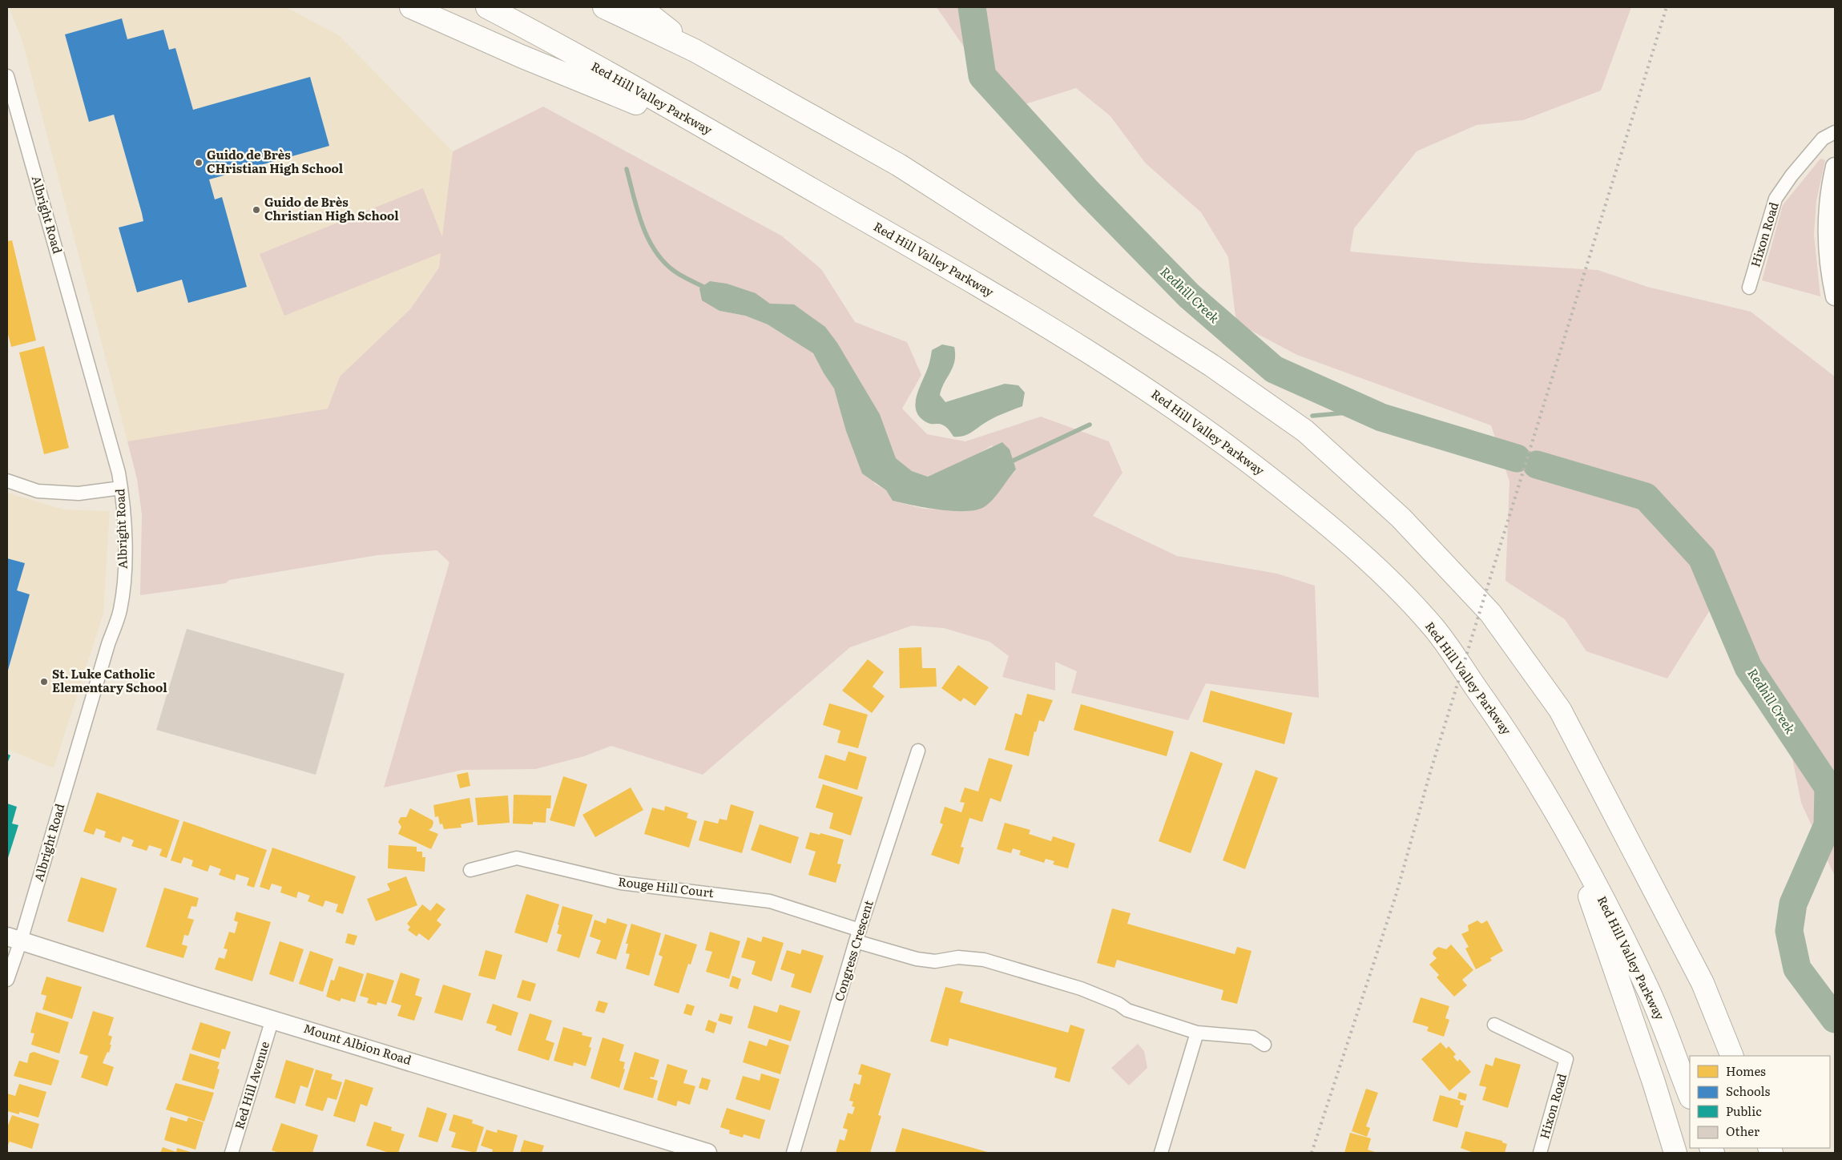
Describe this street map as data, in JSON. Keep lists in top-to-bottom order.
{
  "streets": {
    "highway": ["Red Hill Valley Parkway"],
    "street": [
      "Albright Road",
      "Hixon Road",
      "Rouge Hill Court",
      "Congress Crescent",
      "Mount Albion Road",
      "Red Hill Avenue"
    ]
  },
  "crossings": [
    ["Albright Road", "Mount Albion Road"],
    ["Rouge Hill Court", "Congress Crescent"],
    ["Mount Albion Road", "Red Hill Avenue"]
  ],
  "water": ["Redhill Creek"],
  "places": ["Guido de Brès CHristian High School", "Guido de Brès Christian High School", "St. Luke Catholic Elementary School"],
  "legend": [
    "Homes",
    "Schools",
    "Public",
    "Other"
  ]
}
